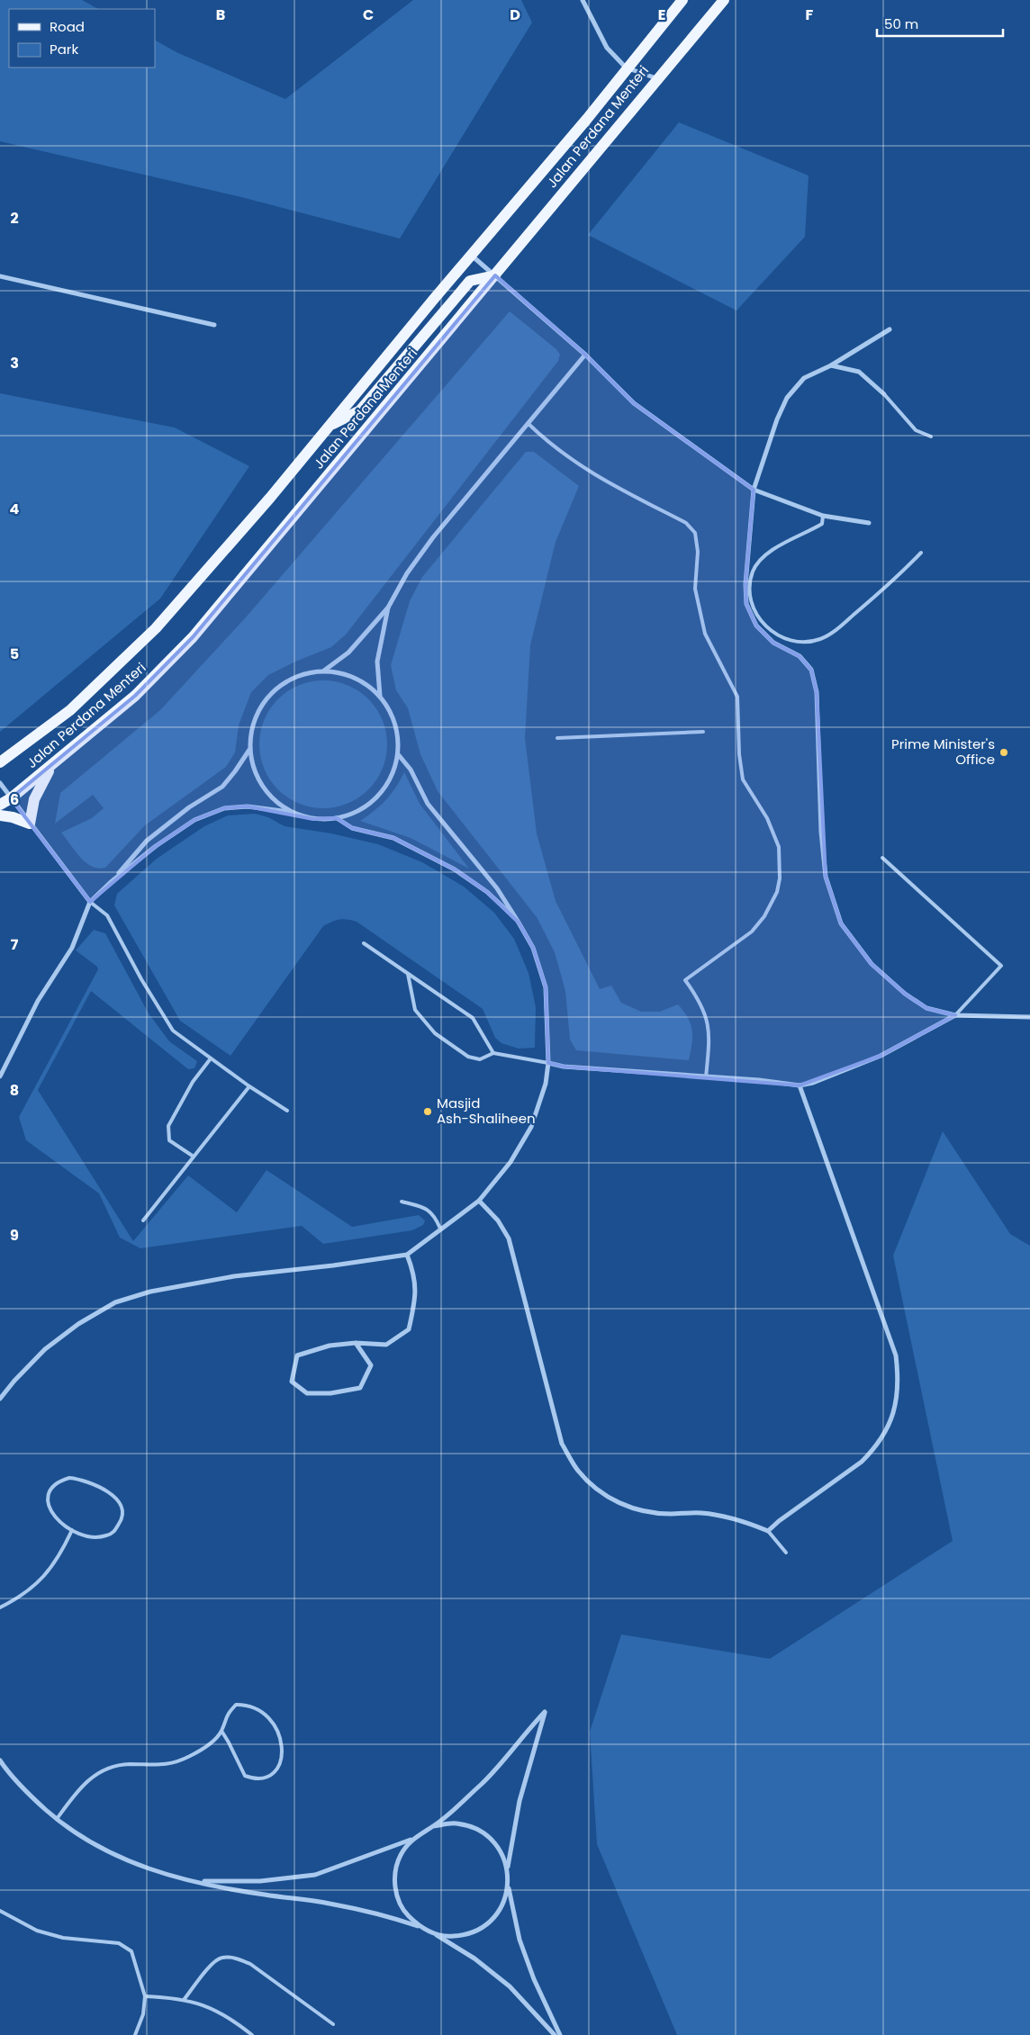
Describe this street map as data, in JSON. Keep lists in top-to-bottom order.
{
  "streets": {
    "main road": ["Jalan Perdana Menteri"]
  },
  "places": ["Prime Minister's Office", "Masjid Ash-Shaliheen"],
  "legend": ["Road", "Park"],
  "scale_bar": "50 m",
  "grid": {
    "columns": [
      "B",
      "C",
      "D",
      "E",
      "F"
    ],
    "rows": [
      "2",
      "3",
      "4",
      "5",
      "6",
      "7",
      "8",
      "9"
    ]
  }
}
